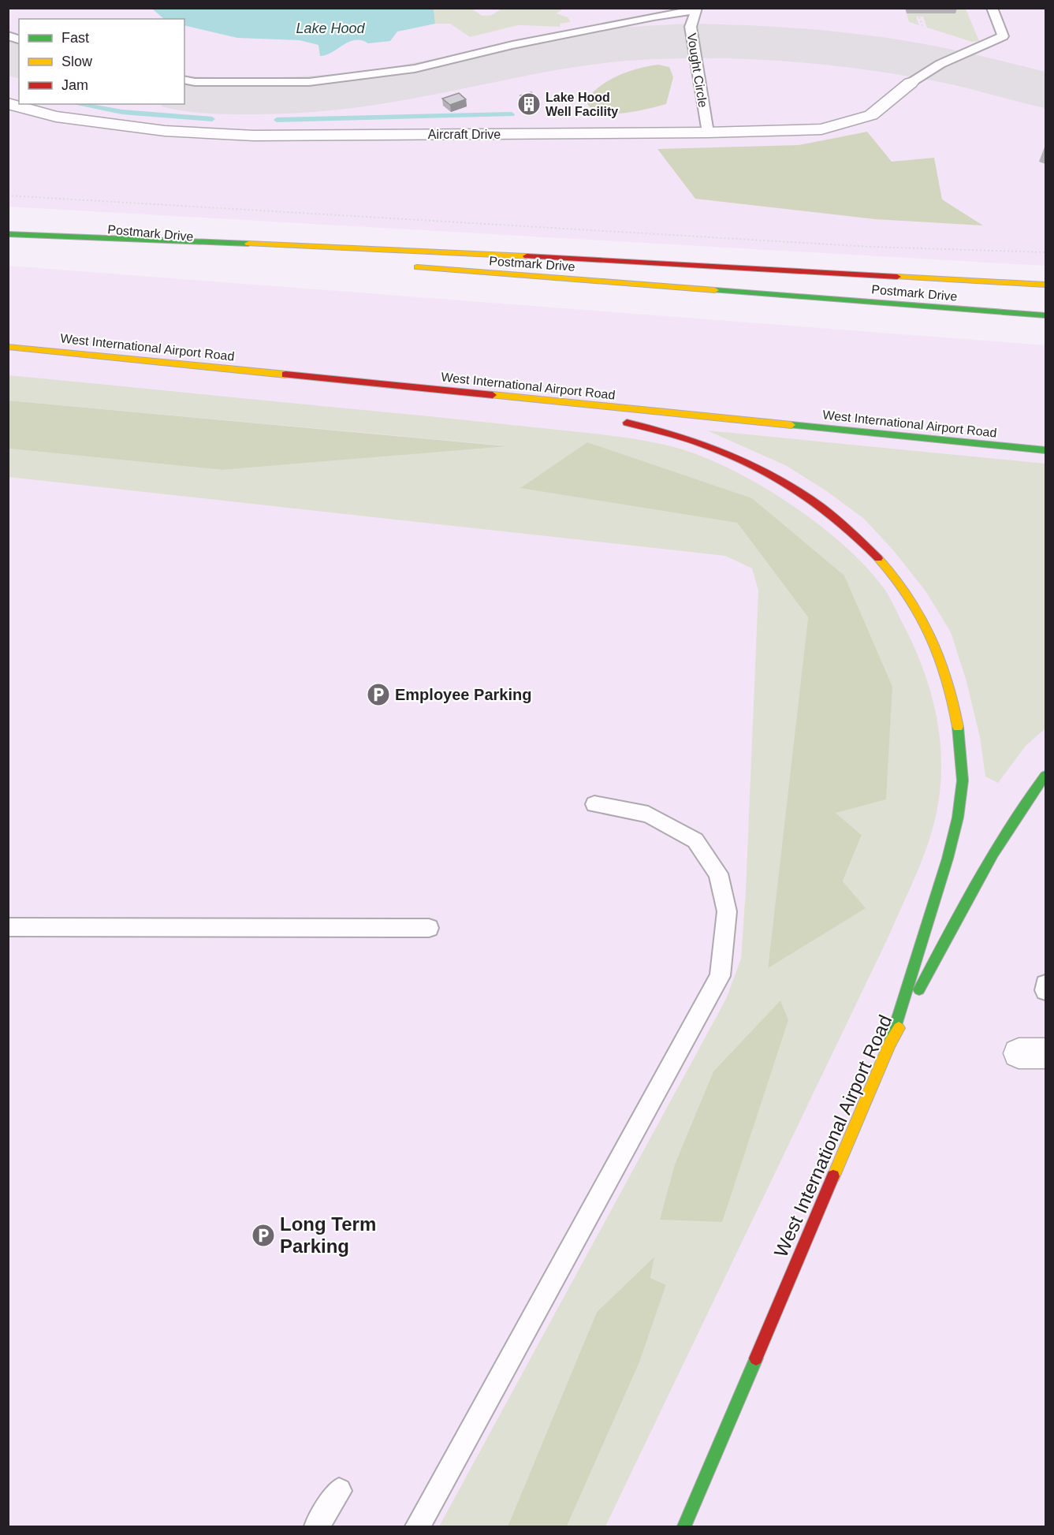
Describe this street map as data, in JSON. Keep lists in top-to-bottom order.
{
  "streets": {
    "main road": ["Postmark Drive", "West International Airport Road"],
    "street": ["Aircraft Drive"],
    "lane": ["Vought Circle"]
  },
  "crossings": [
    ["Vought Circle", "Aircraft Drive"]
  ],
  "water": ["Lake Hood"],
  "places": {
    "building": ["Lake Hood Well Facility"],
    "parking": ["Employee Parking", "Long Term Parking"]
  },
  "legend": ["Fast", "Slow", "Jam"]
}
